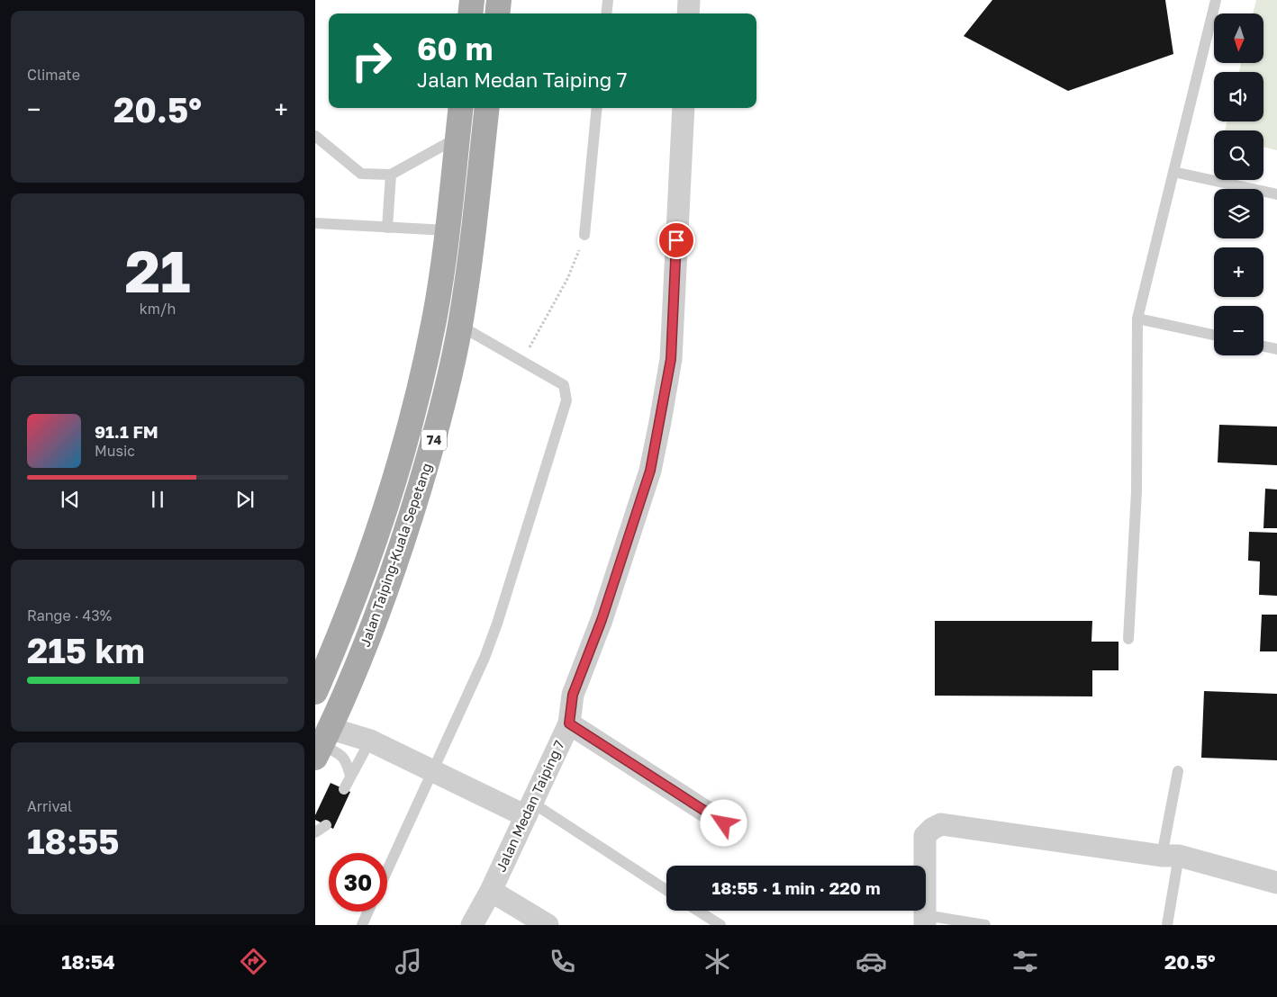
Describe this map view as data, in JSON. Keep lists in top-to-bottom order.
{
  "streets": {
    "main road": ["74", "Jalan Taiping-Kuala Sepetang"],
    "street": ["Jalan Medan Taiping 7"]
  },
  "north": "bottom",
  "page": {
    "tile": [
      "Climate",
      ["21", "km/h"],
      ["Range · 43%", "215 km"],
      ["Arrival", "18:55"]
    ],
    "map_buttons": ["+", "−"],
    "turn": ["60 m", "Jalan Medan Taiping 7"],
    "heat": ["−", "20.5°", "+"],
    "song": ["91.1 FM", "Music"],
    "limit": "30",
    "trip": "18:55 · 1 min · 220 m",
    "tabs": ["18:54", "20.5°"]
  }
}
